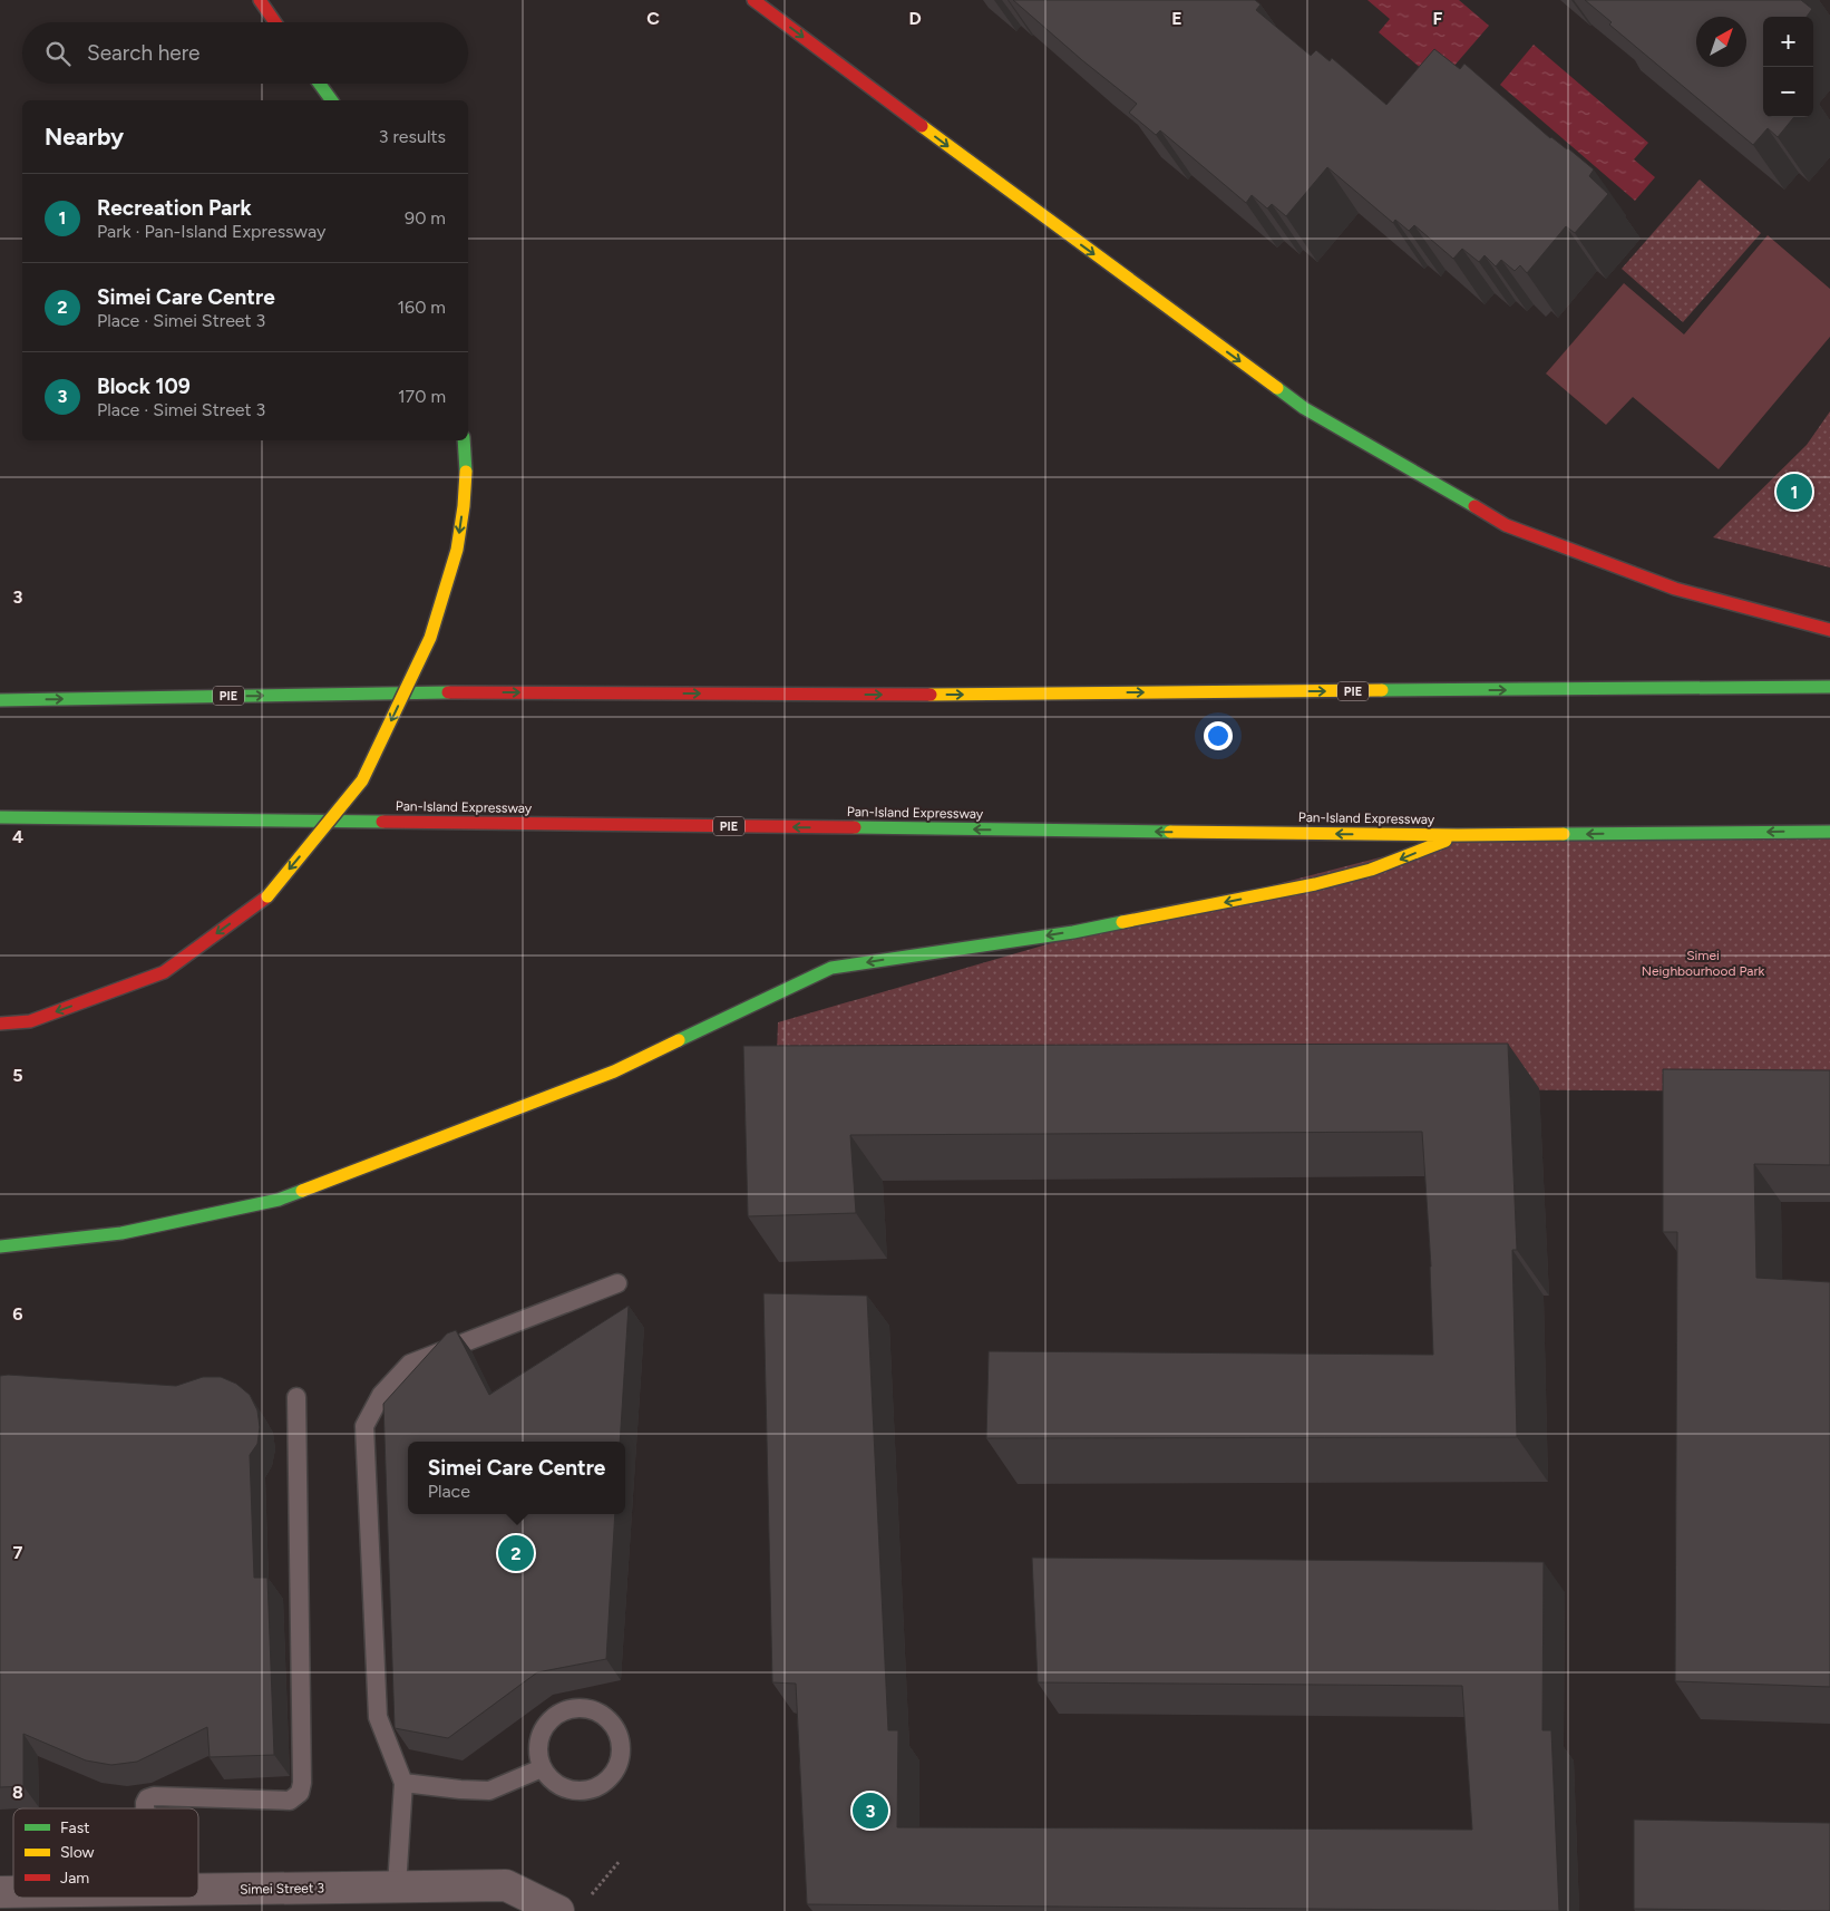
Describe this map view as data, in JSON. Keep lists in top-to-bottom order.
{
  "streets": {
    "highway": ["PIE", "Pan-Island Expressway"],
    "street": ["Simei Street 3"]
  },
  "one_way": ["Pan-Island Expressway"],
  "parks": ["Simei Neighbourhood Park"],
  "legend": ["Fast", "Slow", "Jam"],
  "north": "top right",
  "page": {
    "map_buttons": ["+", "−"],
    "search": "Search here",
    "heading": ["Nearby", "3 results"],
    "list": [
      {
        "mark": "1",
        "name": "Recreation Park",
        "note": "Park · Pan-Island Expressway",
        "value": "90 m"
      },
      {
        "mark": "2",
        "name": "Simei Care Centre",
        "note": "Place · Simei Street 3",
        "value": "160 m"
      },
      {
        "mark": "3",
        "name": "Block 109",
        "note": "Place · Simei Street 3",
        "value": "170 m"
      }
    ],
    "pins": ["1", "2", "3"],
    "popup": ["Simei Care Centre", "Place"]
  },
  "grid": {
    "columns": [
      "C",
      "D",
      "E",
      "F"
    ],
    "rows": [
      "3",
      "4",
      "5",
      "6",
      "7",
      "8"
    ]
  }
}
